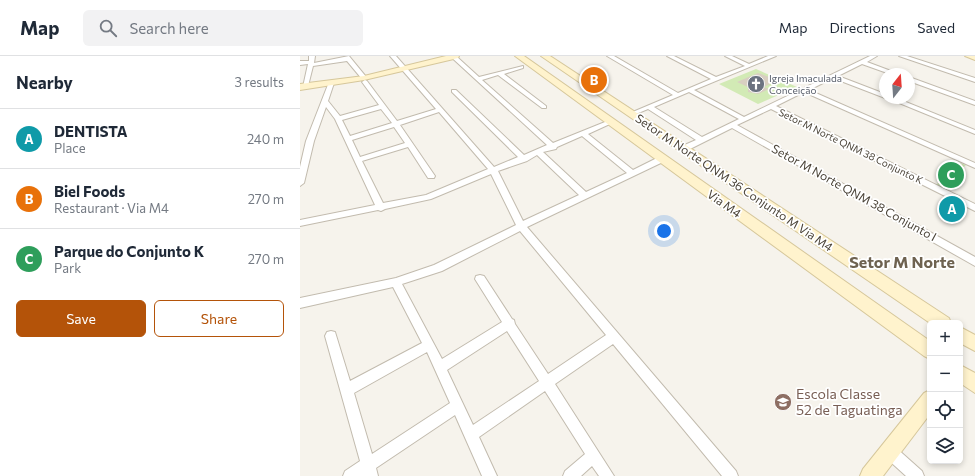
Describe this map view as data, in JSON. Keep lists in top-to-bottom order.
{
  "streets": {
    "main road": ["Setor M Norte QNM 36 Conjunto M Via M4", "Via M4"],
    "street": ["Setor M Norte QNM 38 Conjunto K", "Setor M Norte QNM 38 Conjunto I"]
  },
  "districts": ["Setor M Norte"],
  "places": {
    "church": ["Igreja Imaculada Conceição"],
    "school or university": ["Escola Classe 52 de Taguatinga"]
  },
  "north": "top",
  "page": {
    "header": "Map",
    "search": "Search here",
    "nav": ["Map", "Directions", "Saved"],
    "heading": ["Nearby", "3 results"],
    "pins": ["B", "C", "A"],
    "list": [
      {
        "mark": "A",
        "name": "DENTISTA",
        "note": "Place",
        "value": "240 m"
      },
      {
        "mark": "B",
        "name": "Biel Foods",
        "note": "Restaurant · Via M4",
        "value": "270 m"
      },
      {
        "mark": "C",
        "name": "Parque do Conjunto K",
        "note": "Park",
        "value": "270 m"
      }
    ],
    "buttons": ["Save", "Share"],
    "map_buttons": ["+", "−"]
  }
}
